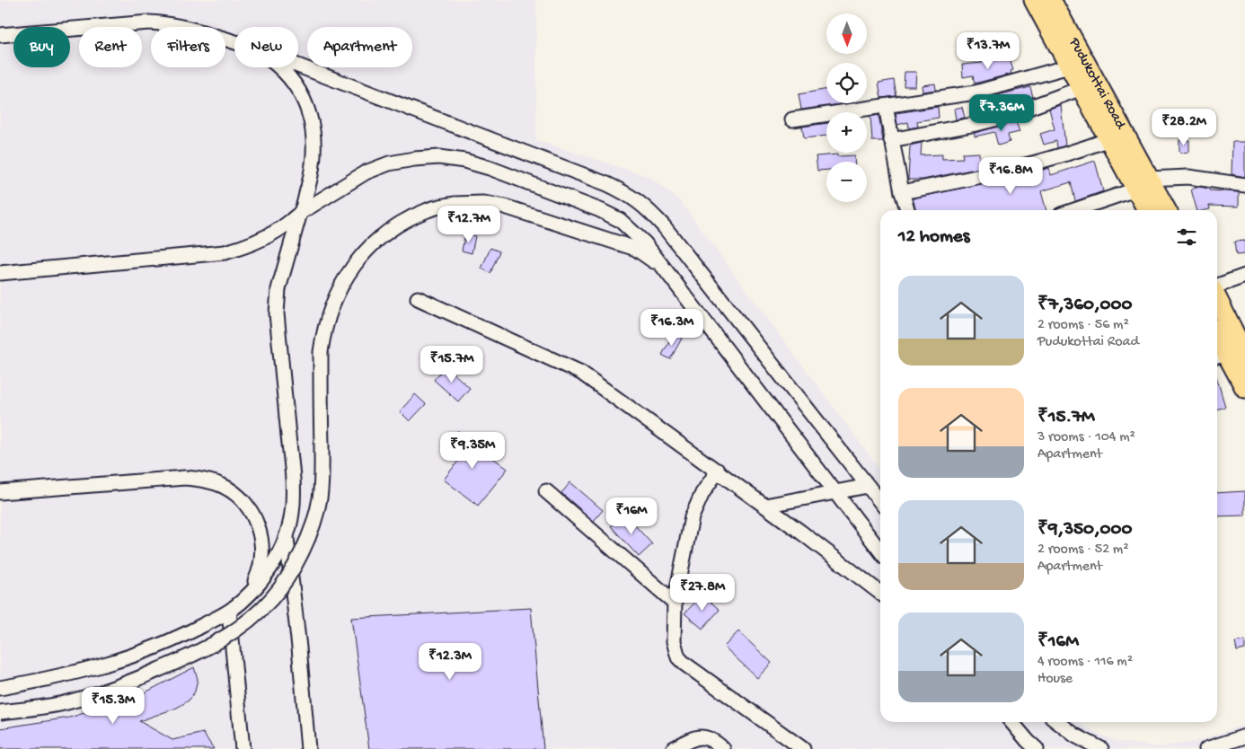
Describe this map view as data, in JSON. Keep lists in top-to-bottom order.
{
  "streets": {
    "highway": ["Pudukottai Road"]
  },
  "north": "bottom",
  "page": {
    "map_buttons": ["+", "−"],
    "chip": [
      "Buy",
      "Rent",
      "Filters",
      "New",
      "Apartment"
    ],
    "price": [
      "₹13.7M",
      "₹7.36M",
      "₹28.2M",
      "₹16.8M",
      "₹12.7M",
      "₹16.3M",
      "₹15.7M",
      "₹9.35M",
      "₹16M",
      "₹27.8M",
      "₹12.3M",
      "₹15.3M"
    ],
    "heading": "12 homes",
    "list": [
      {
        "name": "₹7,360,000",
        "note": "2 rooms · 56 m² · Pudukottai Road"
      },
      {
        "name": "₹15.7M",
        "note": "3 rooms · 104 m² · Apartment"
      },
      {
        "name": "₹9,350,000",
        "note": "2 rooms · 52 m² · Apartment"
      },
      {
        "name": "₹16M",
        "note": "4 rooms · 116 m² · House"
      }
    ]
  }
}
